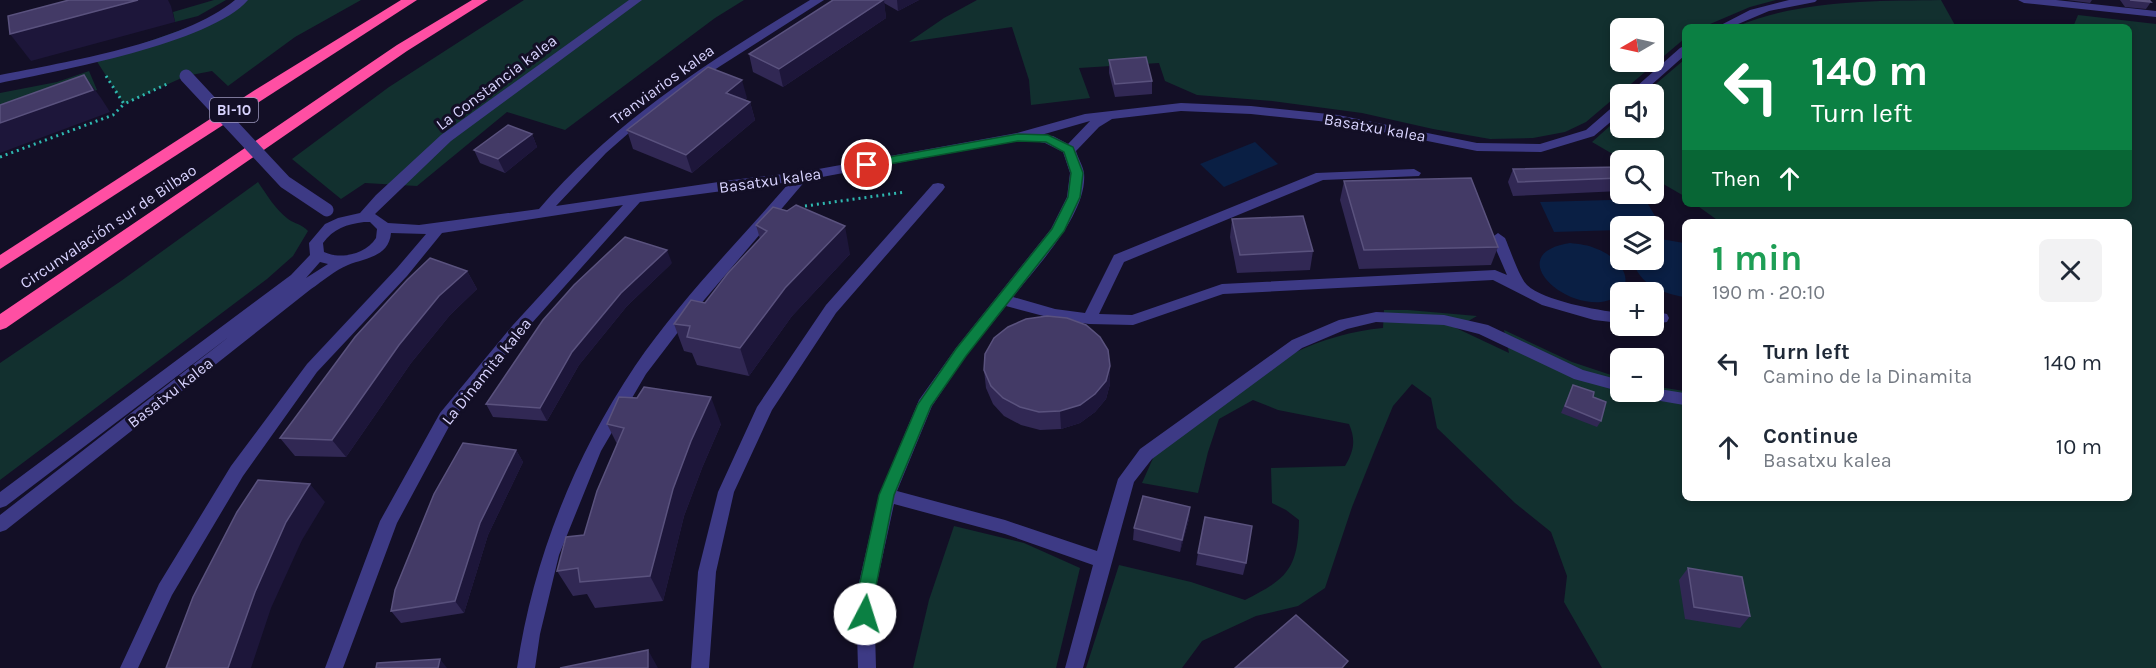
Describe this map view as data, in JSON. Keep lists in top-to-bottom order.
{
  "streets": {
    "highway": ["BI-10", "Circunvalación sur de Bilbao"],
    "street": [
      "La Constancia kalea",
      "Tranviarios kalea",
      "Basatxu kalea",
      "La Dinamita kalea"
    ]
  },
  "crossings": [
    ["Tranviarios kalea", "Basatxu kalea"],
    ["Basatxu kalea", "La Dinamita kalea"]
  ],
  "north": "left",
  "page": {
    "map_buttons": ["+", "−"],
    "turn": ["140 m", "Turn left"],
    "then": "Then",
    "heading": ["1 min", "190 m · 20:10"],
    "list": [
      {
        "name": "Turn left",
        "note": "Camino de la Dinamita",
        "value": "140 m"
      },
      {
        "name": "Continue",
        "note": "Basatxu kalea",
        "value": "10 m"
      }
    ]
  }
}
